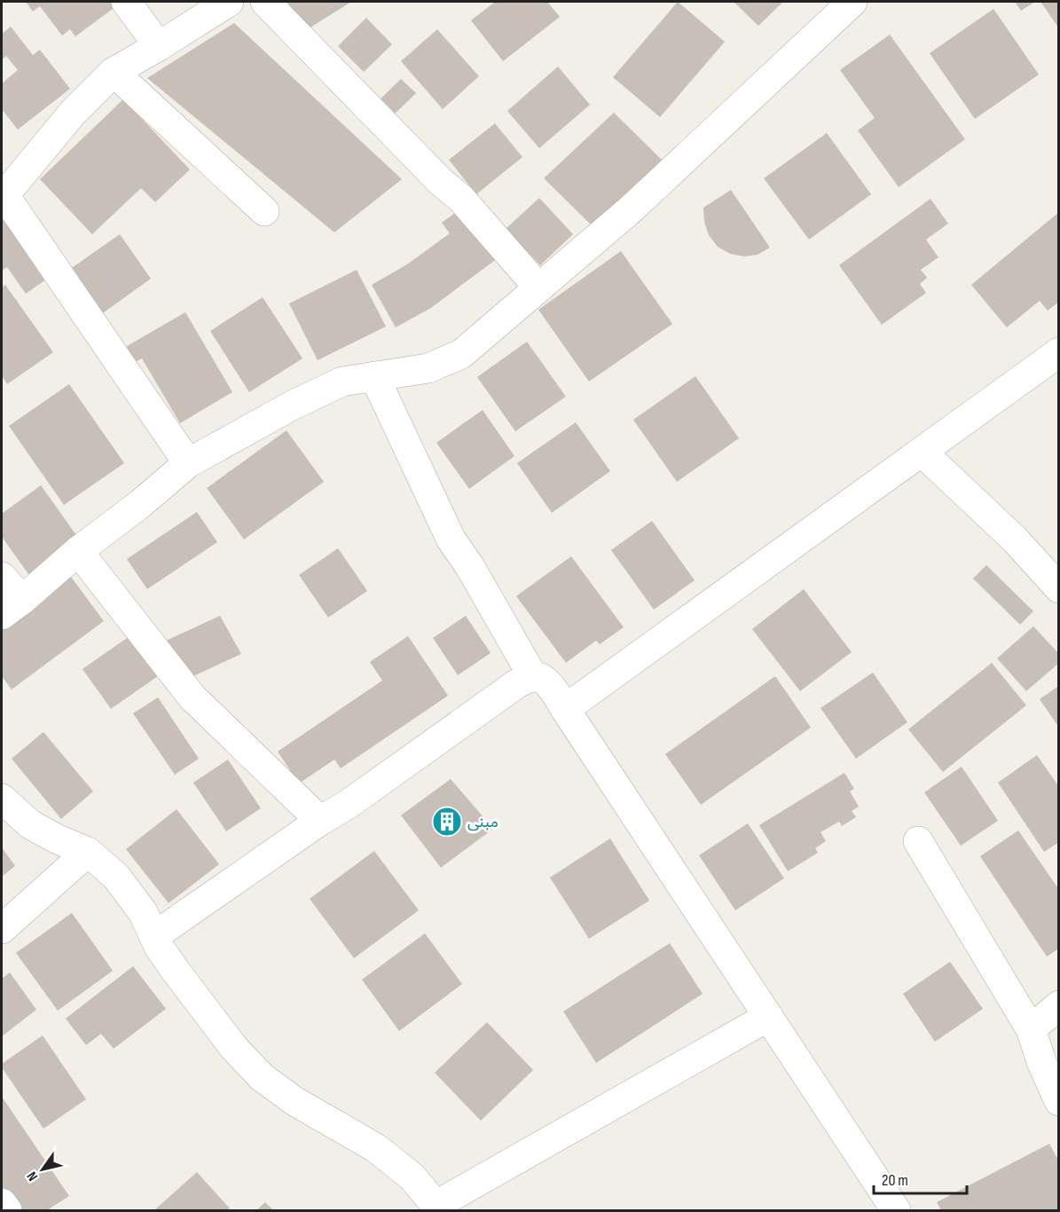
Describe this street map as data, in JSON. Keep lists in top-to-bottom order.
{
  "places": {
    "building": ["مبنى"]
  },
  "scale_bar": "20 m",
  "north": "bottom left"
}
